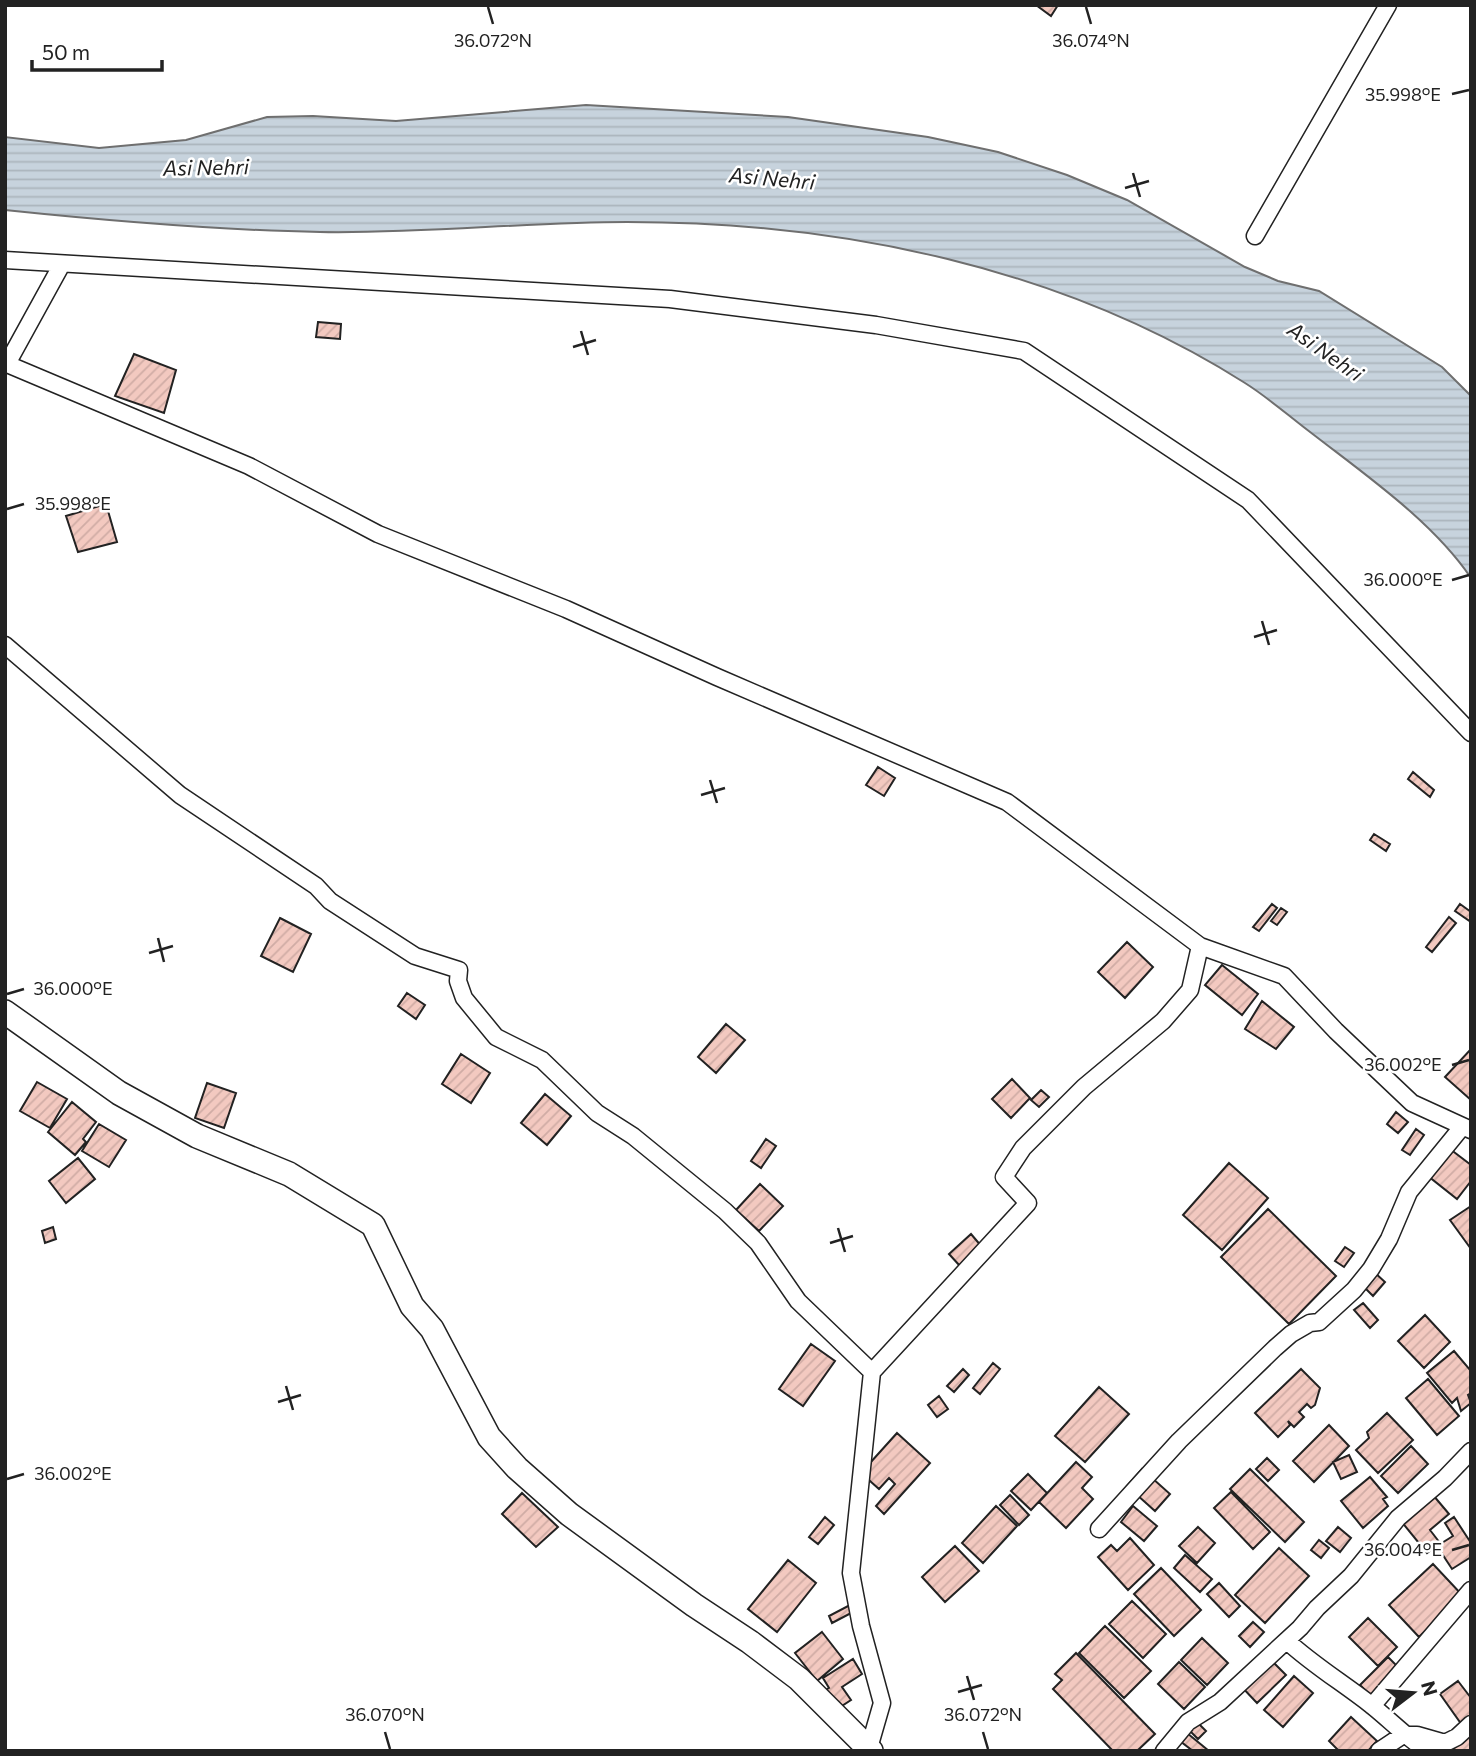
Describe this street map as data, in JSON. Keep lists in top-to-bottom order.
{
  "water": ["Asi Nehri"],
  "scale_bar": "50 m",
  "north": "right",
  "coordinates": [
    "36.072°N",
    "36.074°N",
    "35.998°E",
    "36.000°E",
    "36.002°E",
    "36.004°E",
    "36.070°N"
  ]
}
